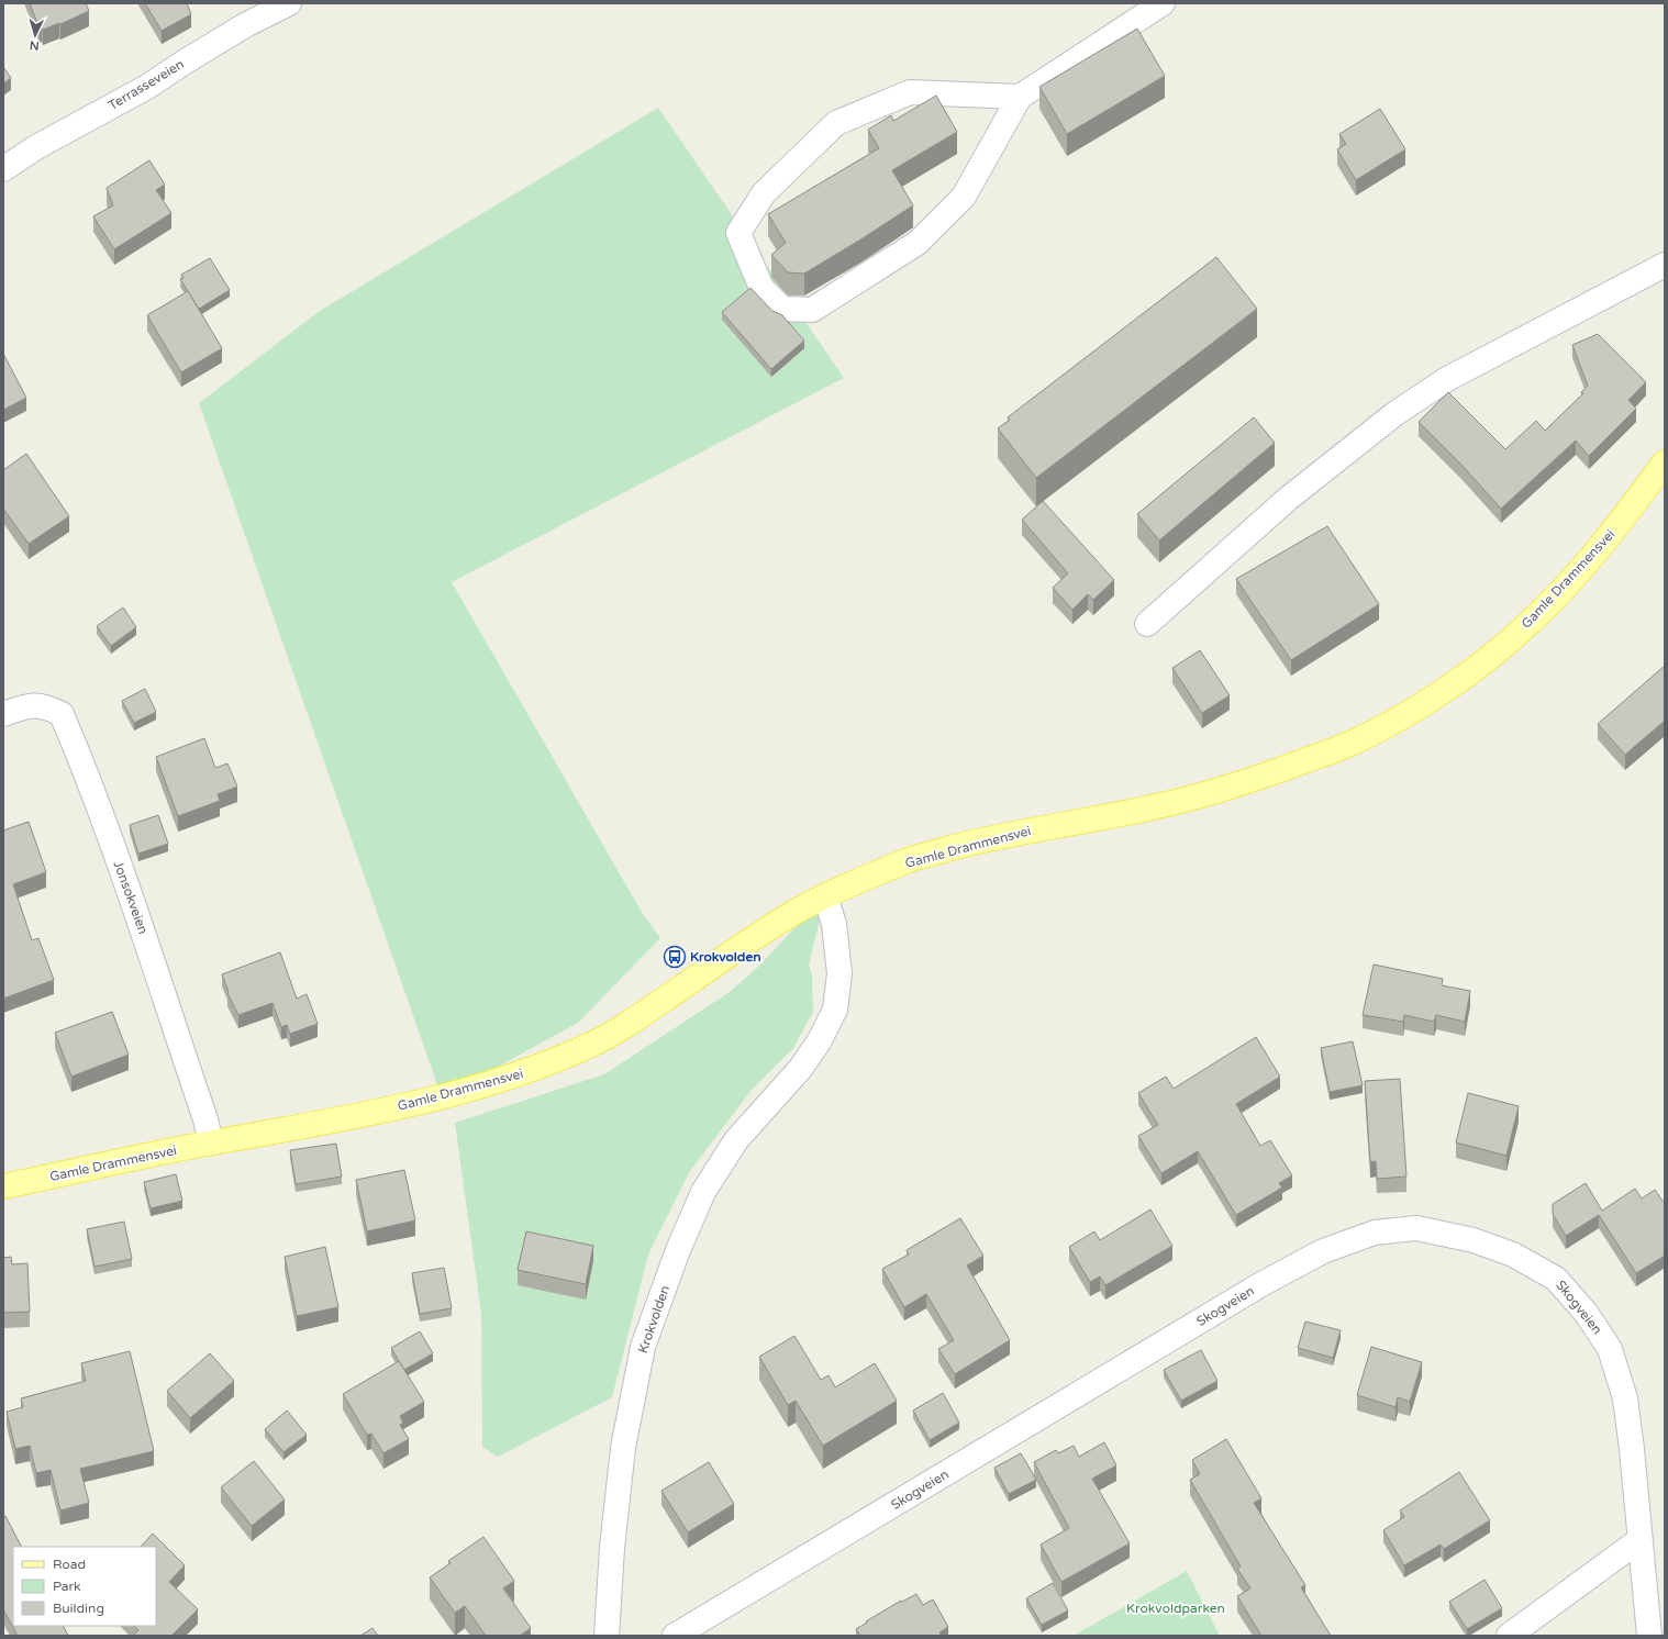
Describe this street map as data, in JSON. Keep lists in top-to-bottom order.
{
  "streets": {
    "main road": ["Gamle Drammensvei"],
    "street": [
      "Terrasseveien",
      "Jonsokveien",
      "Skogveien",
      "Krokvolden"
    ]
  },
  "crossings": [
    ["Gamle Drammensvei", "Jonsokveien"],
    ["Gamle Drammensvei", "Krokvolden"]
  ],
  "parks": ["Krokvoldparken"],
  "places": {
    "bus stop": ["Krokvolden"]
  },
  "legend": ["Road", "Park", "Building"],
  "north": "bottom"
}
